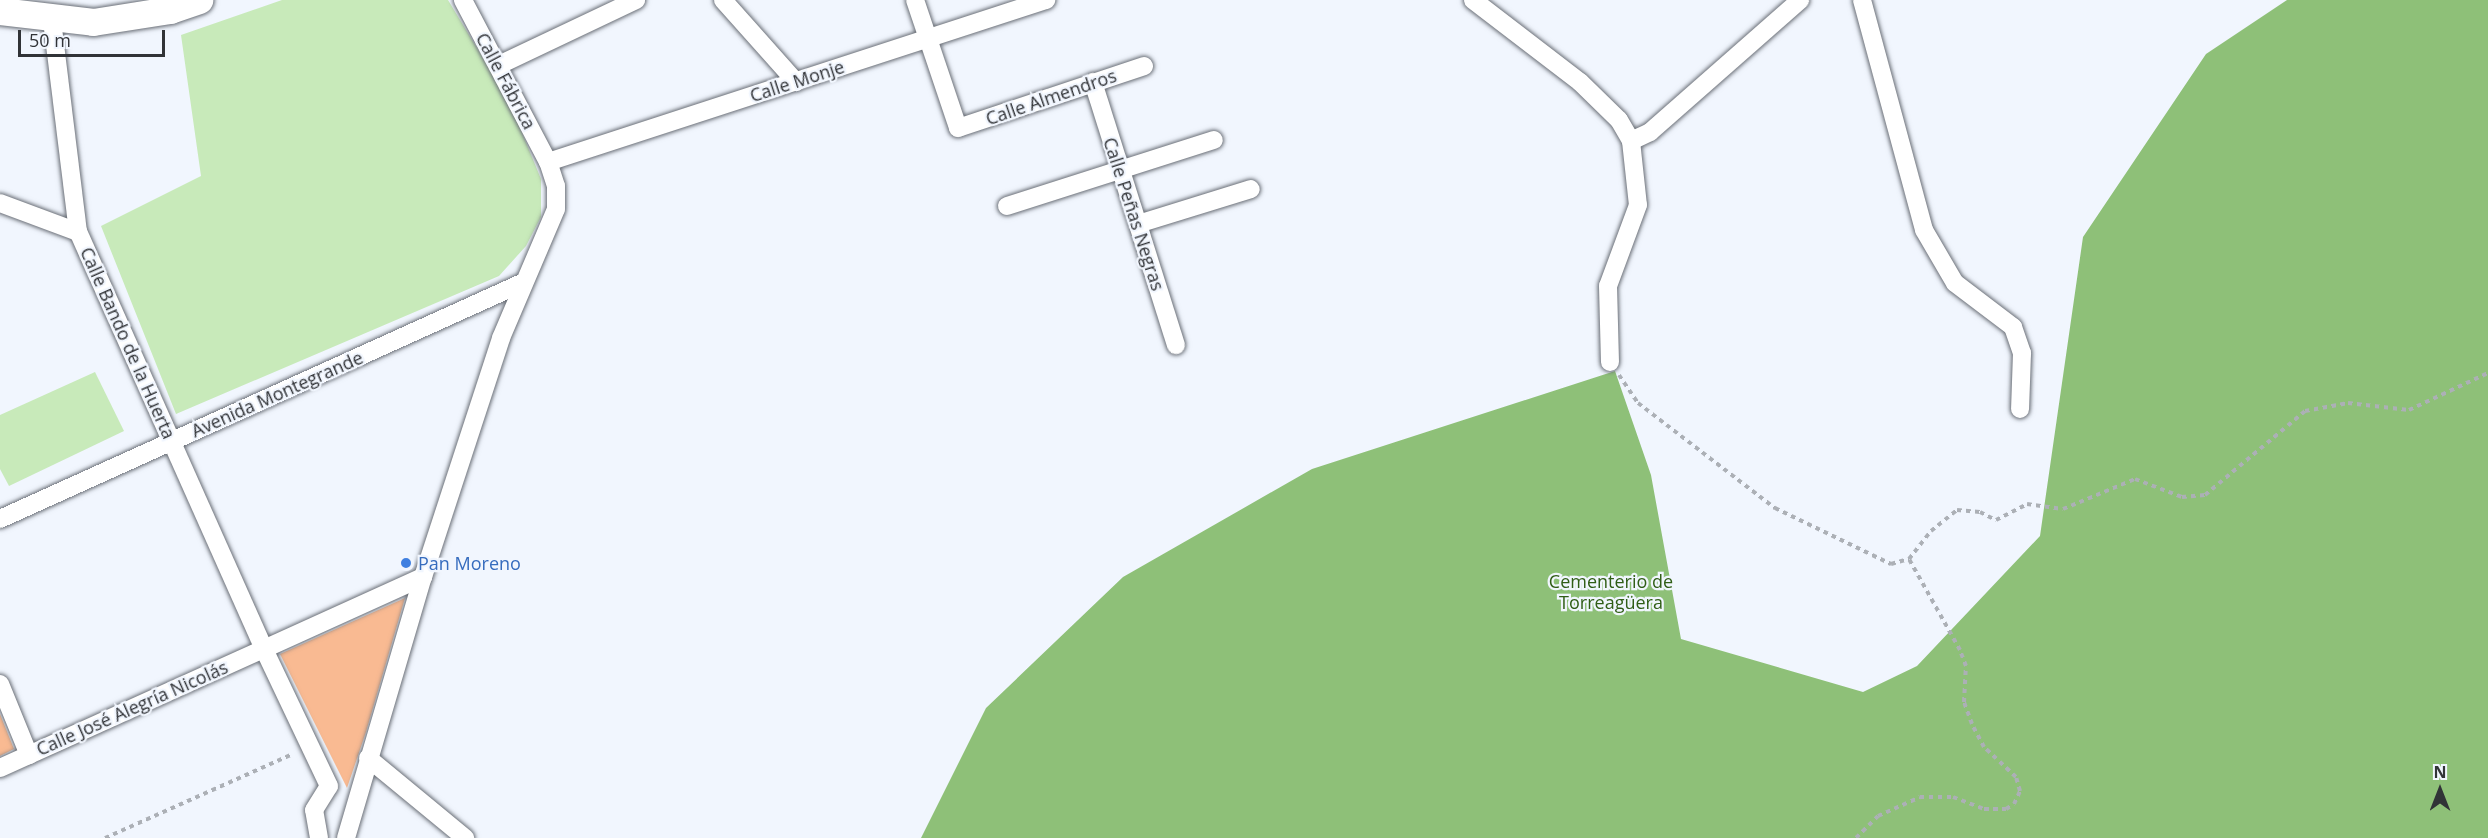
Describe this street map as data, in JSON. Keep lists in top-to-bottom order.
{
  "streets": {
    "street": [
      "Calle Fábrica",
      "Calle Monje",
      "Calle Almendros",
      "Calle Peñas Negras",
      "Calle Bando de la Huerta",
      "Avenida Montegrande",
      "Calle José Alegría Nicolás"
    ]
  },
  "crossings": [
    ["Calle Fábrica", "Calle Monje"],
    ["Calle Fábrica", "Avenida Montegrande"],
    ["Calle Fábrica", "Calle José Alegría Nicolás"],
    ["Calle Monje", "Calle Almendros"],
    ["Calle Almendros", "Calle Peñas Negras"],
    ["Calle Bando de la Huerta", "Avenida Montegrande"],
    ["Calle Bando de la Huerta", "Calle José Alegría Nicolás"]
  ],
  "parks": ["Cementerio de Torreagüera"],
  "places": ["Pan Moreno"],
  "scale_bar": "50 m",
  "north": "top"
}
